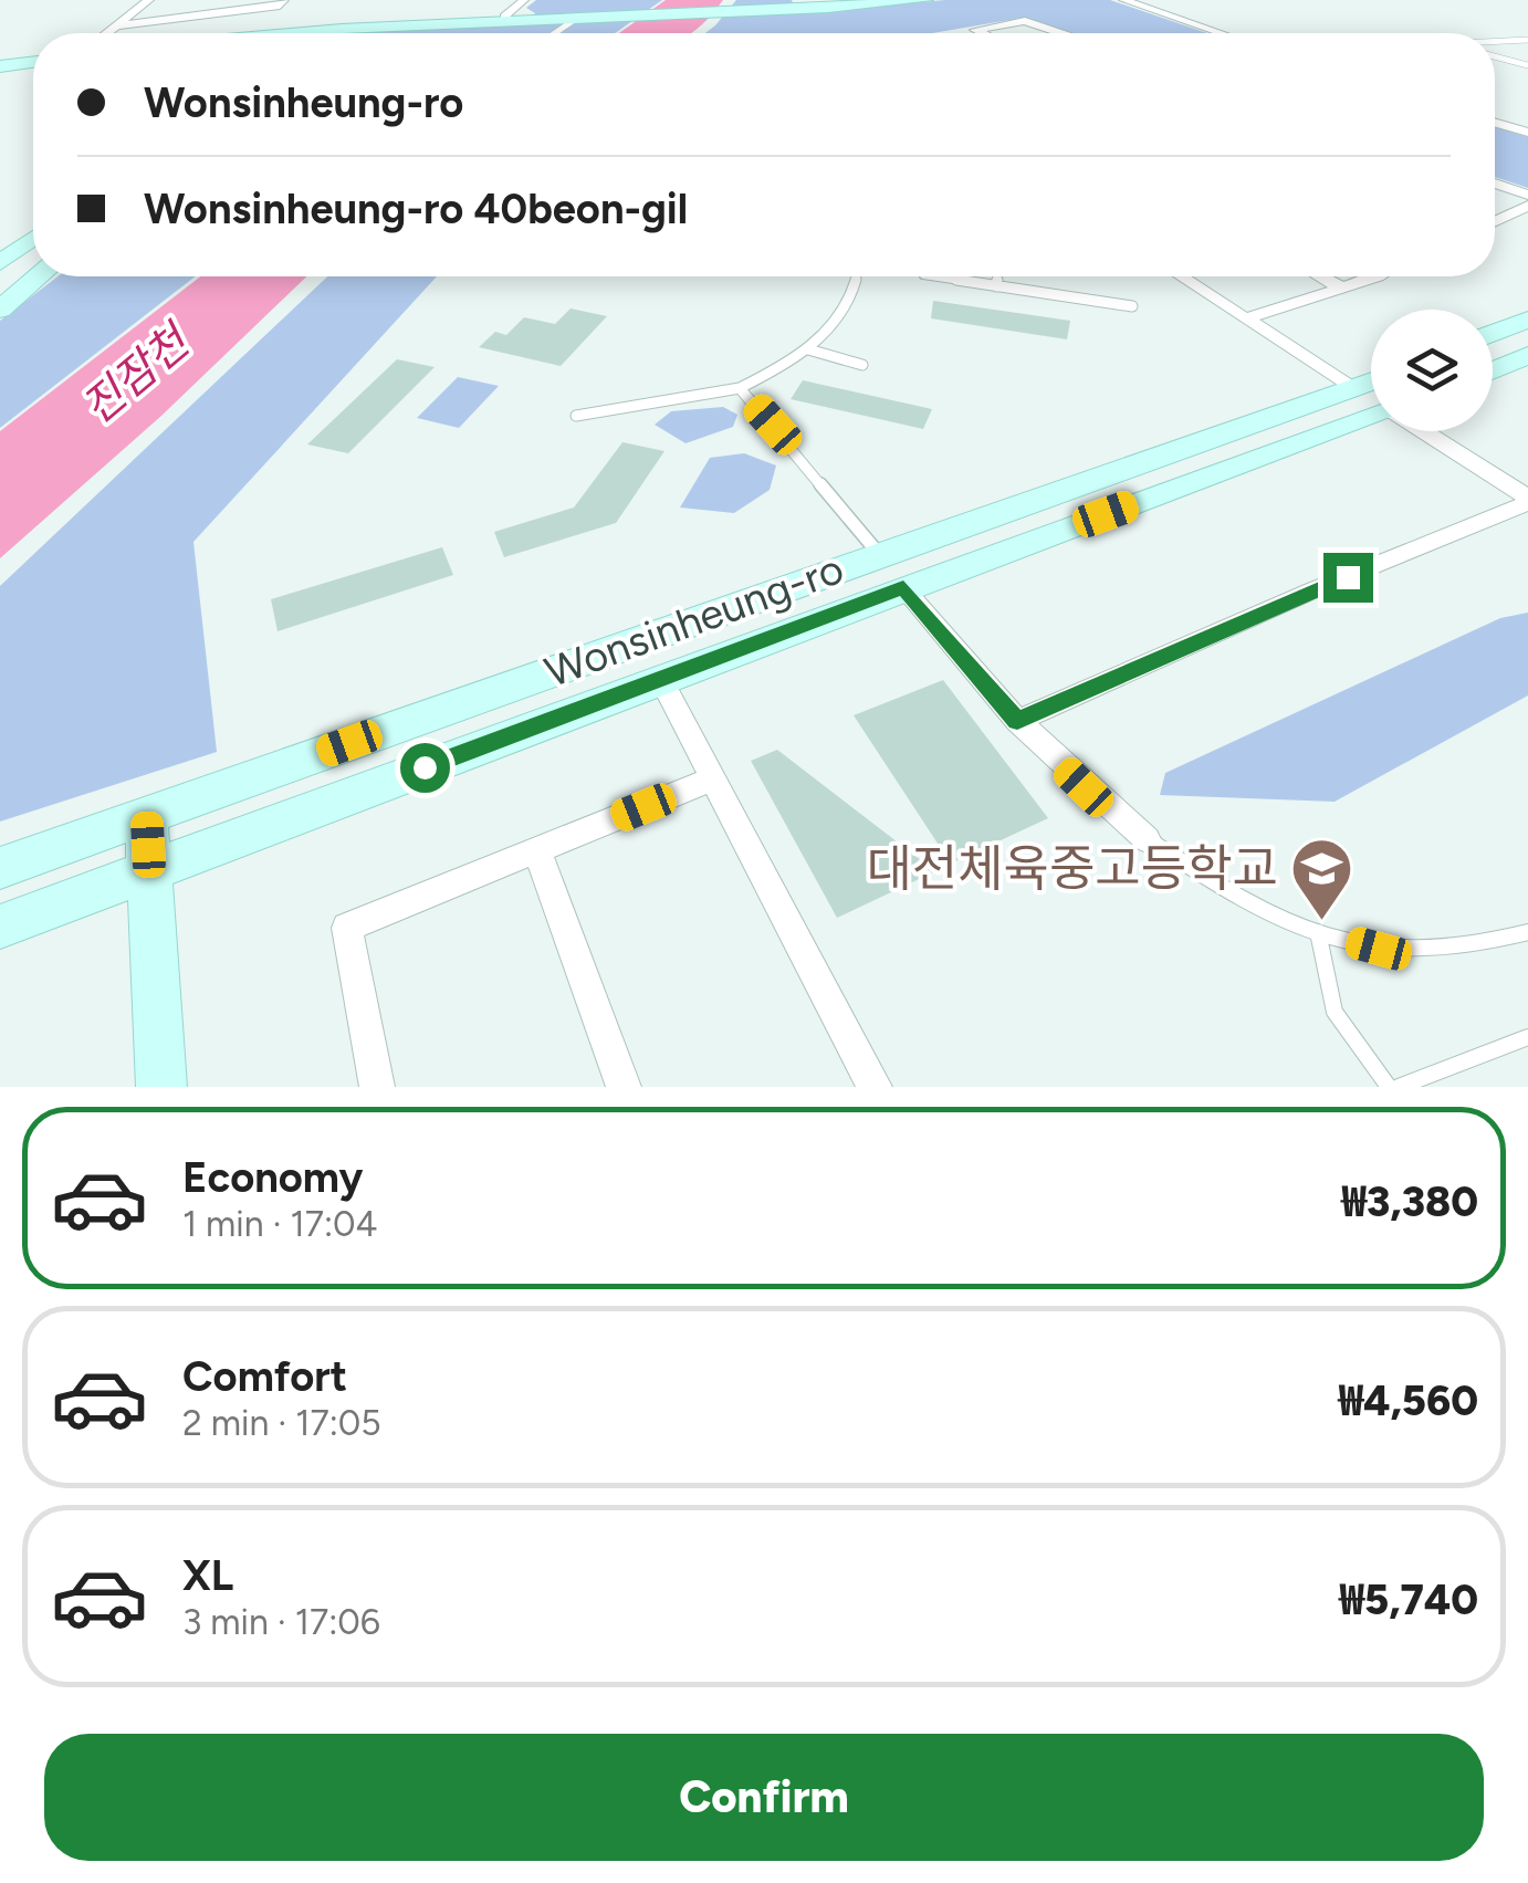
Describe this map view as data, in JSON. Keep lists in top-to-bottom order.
{
  "streets": {
    "street": ["Wonsinheung-ro"]
  },
  "water": ["진잠천"],
  "places": {
    "school or university": ["대전체육중고등학교"]
  },
  "page": {
    "banner": ["Wonsinheung-ro", "Wonsinheung-ro 40beon-gil"],
    "list": [
      {
        "name": "Economy",
        "note": "1 min · 17:04",
        "value": "₩3,380"
      },
      {
        "name": "Comfort",
        "note": "2 min · 17:05",
        "value": "₩4,560"
      },
      {
        "name": "XL",
        "note": "3 min · 17:06",
        "value": "₩5,740"
      }
    ],
    "buttons": "Confirm"
  }
}
